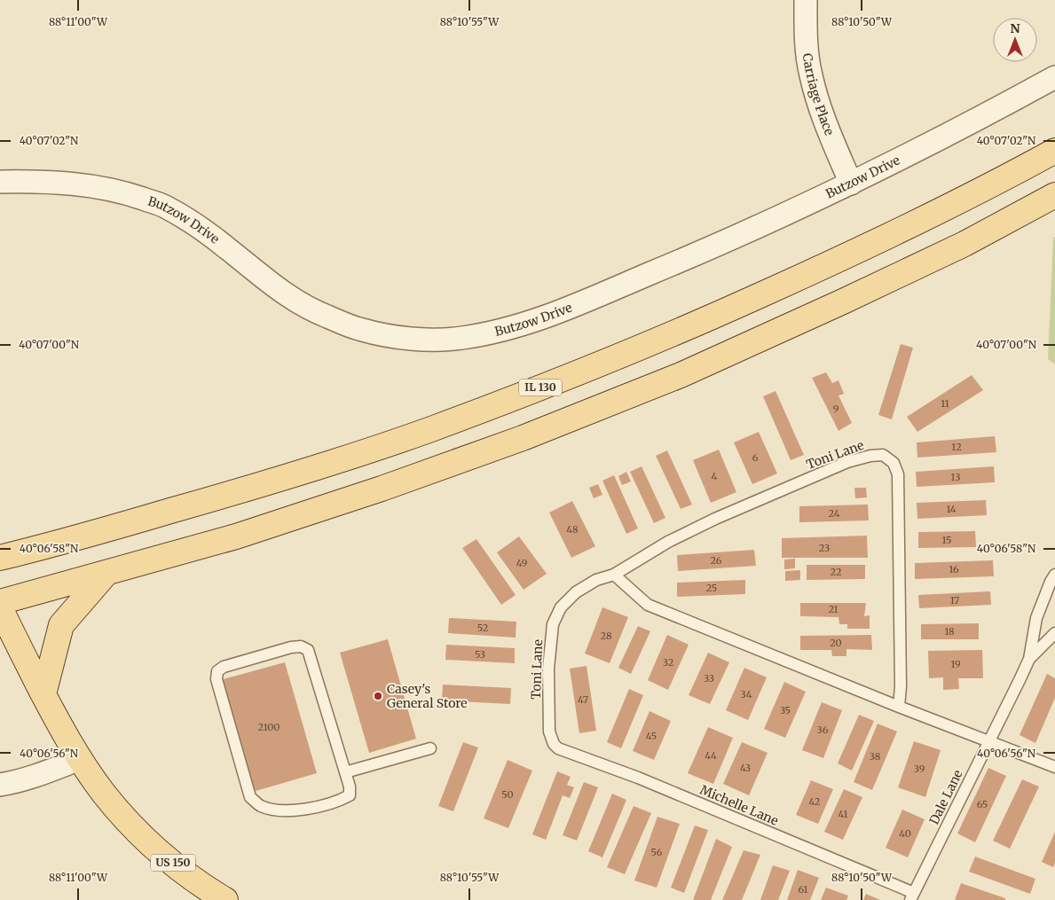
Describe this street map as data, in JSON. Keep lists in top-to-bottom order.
{
  "streets": {
    "main road": ["IL 130", "US 150"],
    "street": ["Carriage Place", "Butzow Drive"],
    "lane": ["Toni Lane", "Dale Lane", "Michelle Lane"]
  },
  "crossings": [
    ["Carriage Place", "Butzow Drive"],
    ["Toni Lane", "Michelle Lane"],
    ["Dale Lane", "Michelle Lane"]
  ],
  "places": ["Casey's General Store"],
  "house_numbers": [
    "11",
    "9",
    "12",
    "6",
    "4",
    "13",
    "14",
    "24",
    "48",
    "15",
    "23",
    "26",
    "49",
    "16",
    "22",
    "25",
    "17",
    "21",
    "52",
    "18",
    "28",
    "20",
    "53",
    "32",
    "19",
    "33",
    "34",
    "47",
    "35",
    "2100",
    "36",
    "45",
    "44",
    "38",
    "43",
    "39",
    "50",
    "42",
    "65",
    "41",
    "40",
    "56",
    "61"
  ],
  "north": "top",
  "coordinates": [
    "88°11'00\"W",
    "88°10'55\"W",
    "88°10'50\"W",
    "40°07'02\"N",
    "40°07'00\"N",
    "40°06'58\"N",
    "40°06'56\"N"
  ]
}
